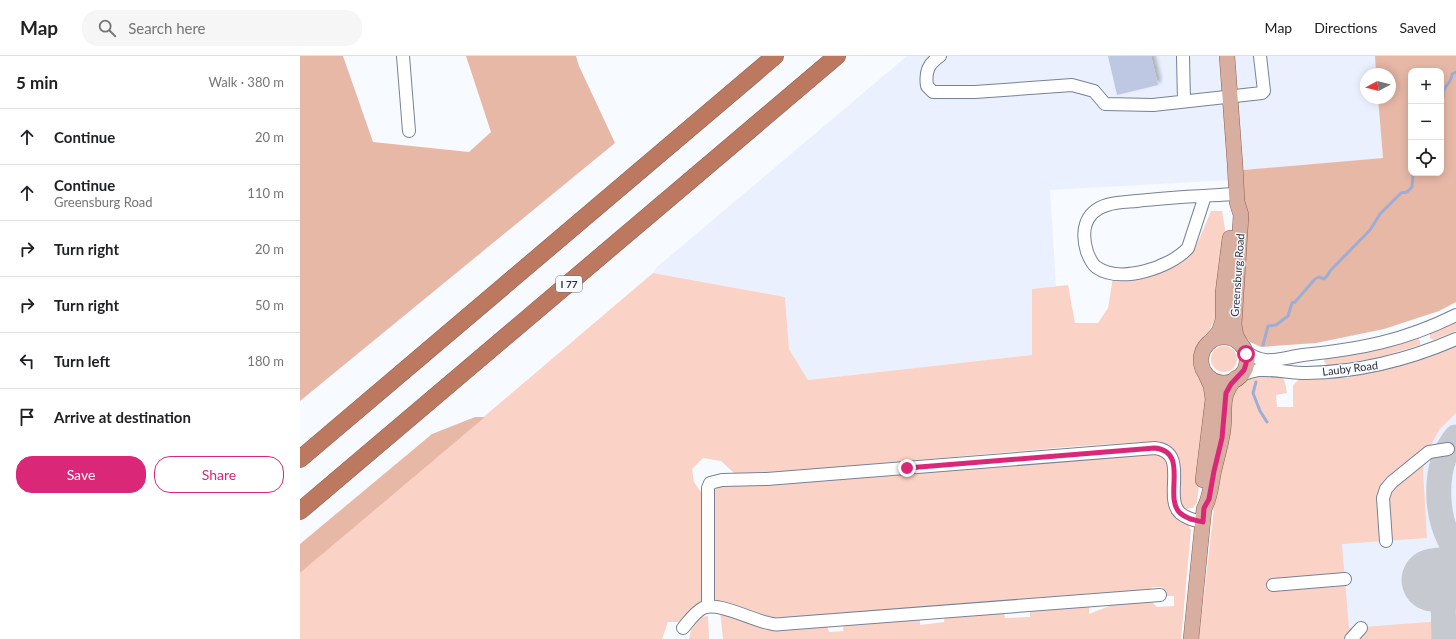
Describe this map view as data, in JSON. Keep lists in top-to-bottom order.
{
  "streets": {
    "highway": ["I 77"],
    "main road": ["Greensburg Road"],
    "street": ["Lauby Road"]
  },
  "crossings": [
    ["Greensburg Road", "Lauby Road"]
  ],
  "north": "left",
  "page": {
    "header": "Map",
    "search": "Search here",
    "nav": ["Map", "Directions", "Saved"],
    "heading": ["5 min", "Walk · 380 m"],
    "map_buttons": ["+", "−"],
    "list": [
      ["Continue", "20 m"],
      ["Continue", "Greensburg Road", "110 m"],
      ["Turn right", "20 m"],
      ["Turn right", "50 m"],
      ["Turn left", "180 m"],
      "Arrive at destination"
    ],
    "buttons": ["Save", "Share"]
  }
}
